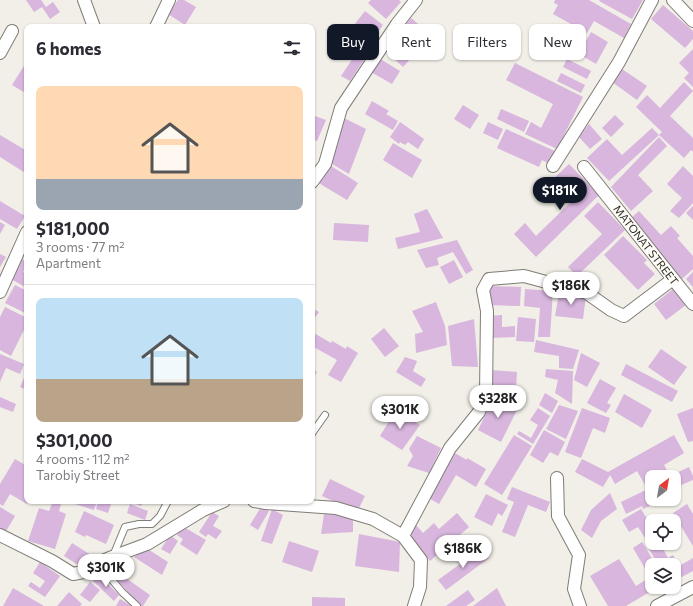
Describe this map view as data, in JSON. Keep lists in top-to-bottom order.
{
  "streets": {
    "street": ["MATONAT STREET"]
  },
  "north": "top right",
  "page": {
    "chip": [
      "Buy",
      "Rent",
      "Filters",
      "New"
    ],
    "heading": "6 homes",
    "list": [
      {
        "name": "$181,000",
        "note": "3 rooms · 77 m² · Apartment"
      },
      {
        "name": "$301,000",
        "note": "4 rooms · 112 m² · Tarobiy Street"
      }
    ],
    "price": [
      "$181K",
      "$186K",
      "$328K",
      "$301K",
      "$186K",
      "$301K"
    ]
  }
}
